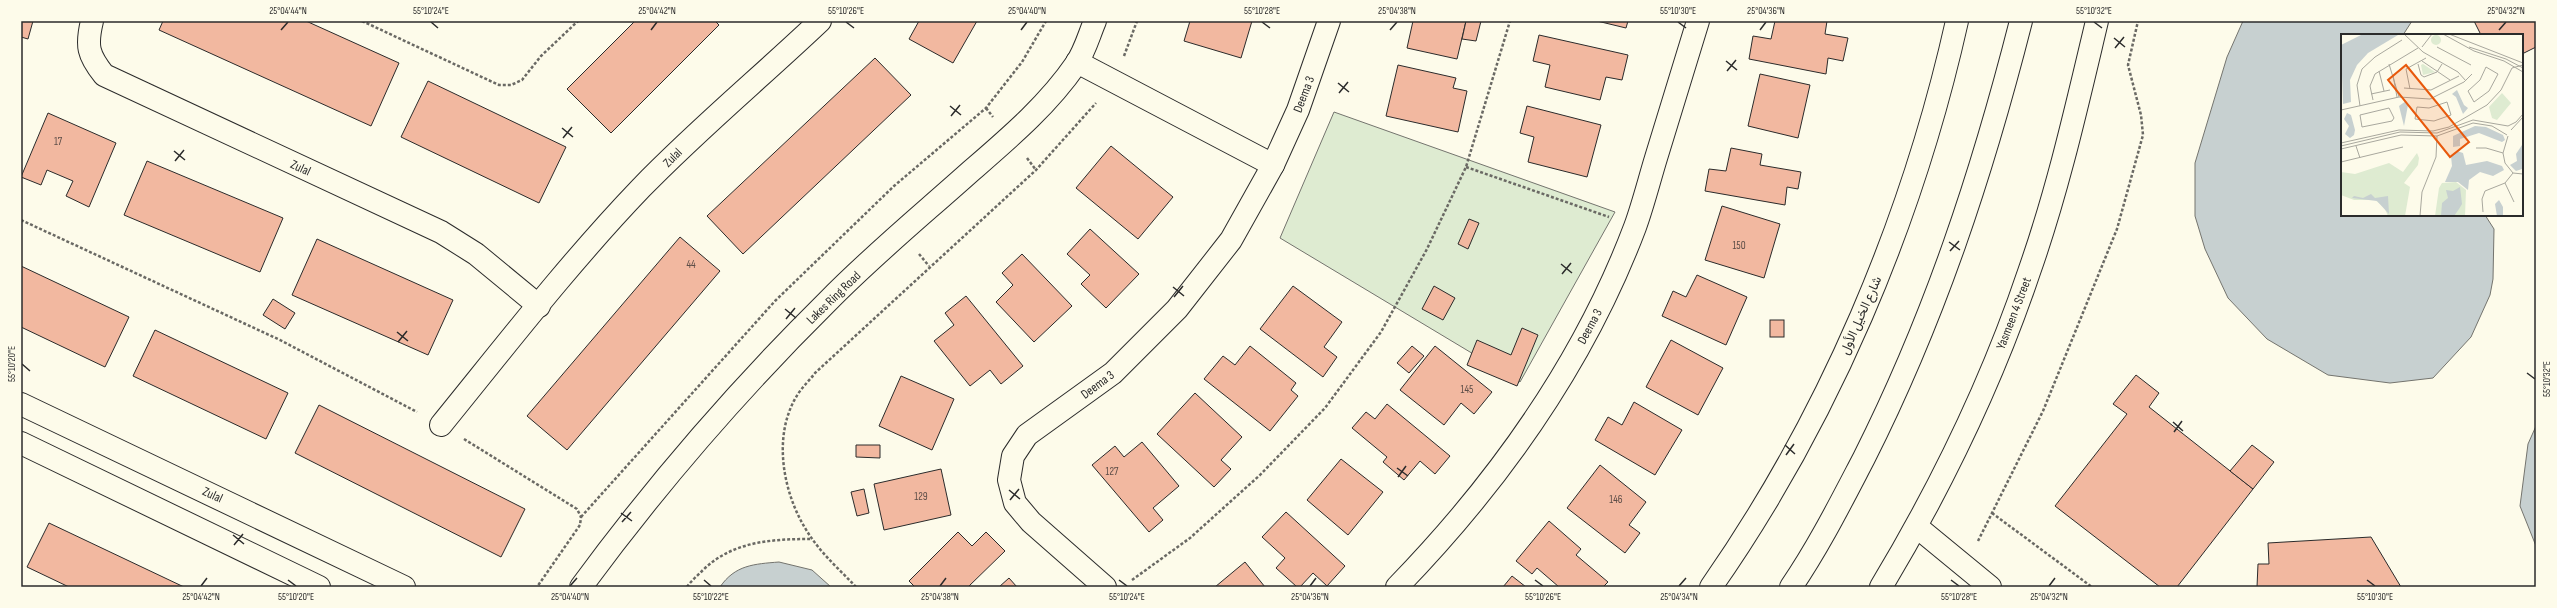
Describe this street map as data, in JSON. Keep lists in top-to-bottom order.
{
  "streets": {
    "street": [
      "Deema 3",
      "Zulal",
      "Lakes Ring Road",
      "Yasmeen 4 Street",
      "شارع الخيل الأول"
    ]
  },
  "house_numbers": [
    "17",
    "150",
    "44",
    "145",
    "127",
    "129",
    "146"
  ],
  "coordinates": [
    "25°04'44\"N",
    "55°10'24\"E",
    "25°04'42\"N",
    "55°10'26\"E",
    "25°04'40\"N",
    "55°10'28\"E",
    "25°04'38\"N",
    "55°10'30\"E",
    "25°04'36\"N",
    "55°10'32\"E",
    "25°04'32\"N",
    "55°10'20\"E",
    "55°10'22\"E",
    "25°04'34\"N"
  ]
}
